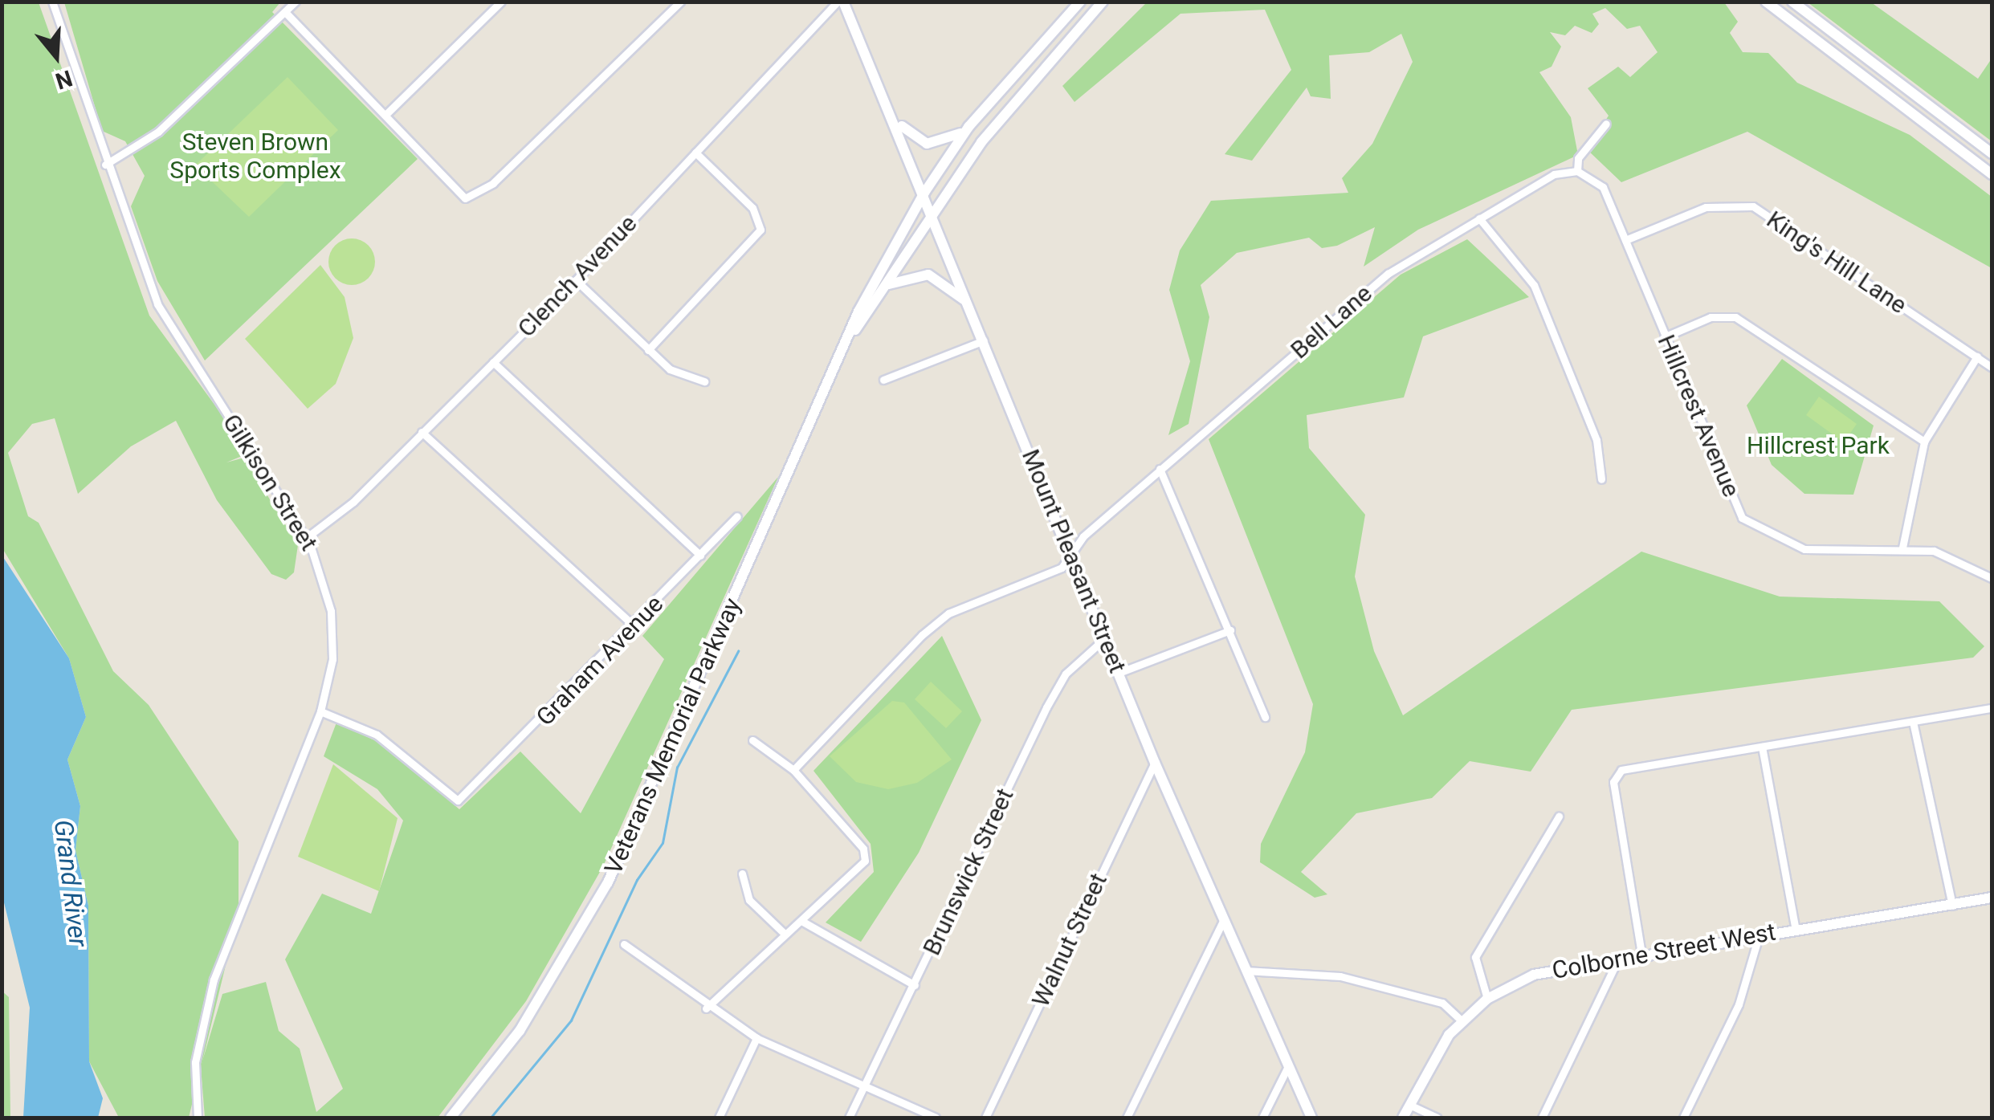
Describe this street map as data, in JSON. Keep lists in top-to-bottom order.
{
  "streets": {
    "main road": ["Mount Pleasant Street", "Veterans Memorial Parkway", "Colborne Street West"],
    "street": [
      "King's Hill Lane",
      "Clench Avenue",
      "Bell Lane",
      "Hillcrest Avenue",
      "Gilkison Street",
      "Graham Avenue",
      "Brunswick Street",
      "Walnut Street"
    ]
  },
  "crossings": [
    ["King's Hill Lane", "Hillcrest Avenue"],
    ["Clench Avenue", "Gilkison Street"],
    ["Clench Avenue", "Mount Pleasant Street"],
    ["Bell Lane", "Hillcrest Avenue"],
    ["Bell Lane", "Mount Pleasant Street"],
    ["Gilkison Street", "Graham Avenue"],
    ["Mount Pleasant Street", "Veterans Memorial Parkway"],
    ["Mount Pleasant Street", "Brunswick Street"],
    ["Mount Pleasant Street", "Walnut Street"]
  ],
  "water": ["Grand River"],
  "parks": ["Steven Brown Sports Complex", "Hillcrest Park"],
  "north": "bottom"
}
